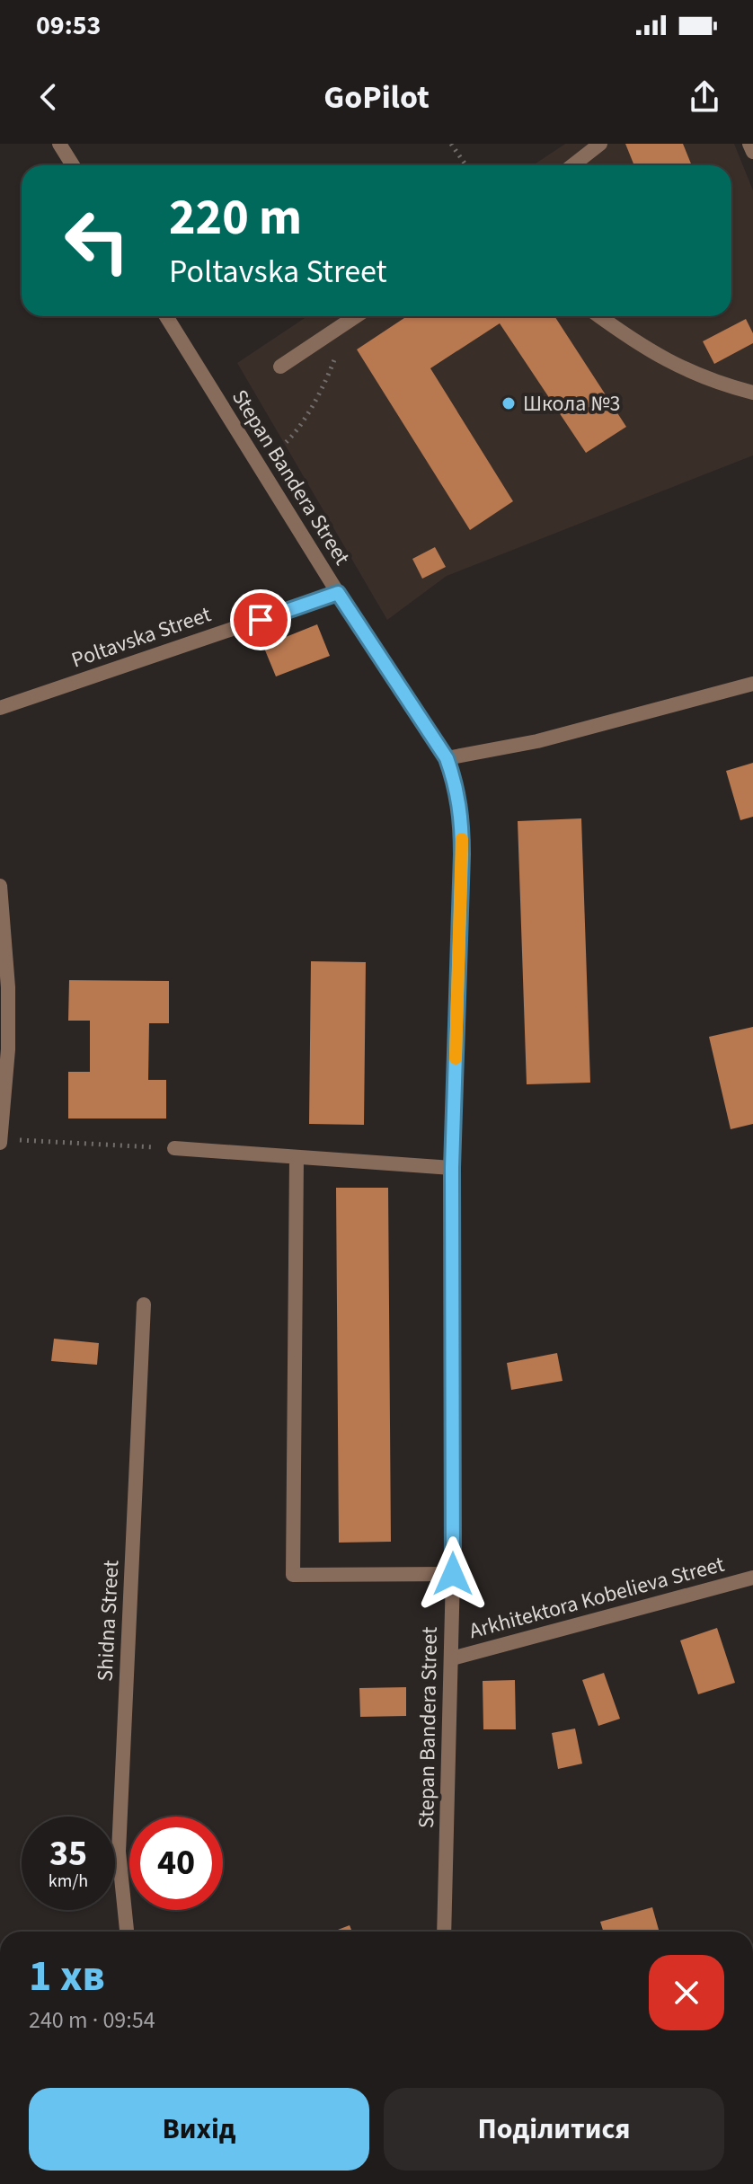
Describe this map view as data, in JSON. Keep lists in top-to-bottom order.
{
  "streets": {
    "street": [
      "Stepan Bandera Street",
      "Poltavska Street",
      "Arkhitektora Kobelieva Street",
      "Shidna Street"
    ]
  },
  "crossings": [
    ["Stepan Bandera Street", "Poltavska Street"],
    ["Stepan Bandera Street", "Arkhitektora Kobelieva Street"]
  ],
  "places": ["Школа №3"],
  "page": {
    "status": "09:53",
    "header": "GoPilot",
    "turn": ["220 m", "Poltavska Street"],
    "speed": "35 km/h",
    "limit": "40",
    "heading": ["1 хв", "240 m · 09:54"],
    "buttons": ["Вихід", "Поділитися"]
  }
}
